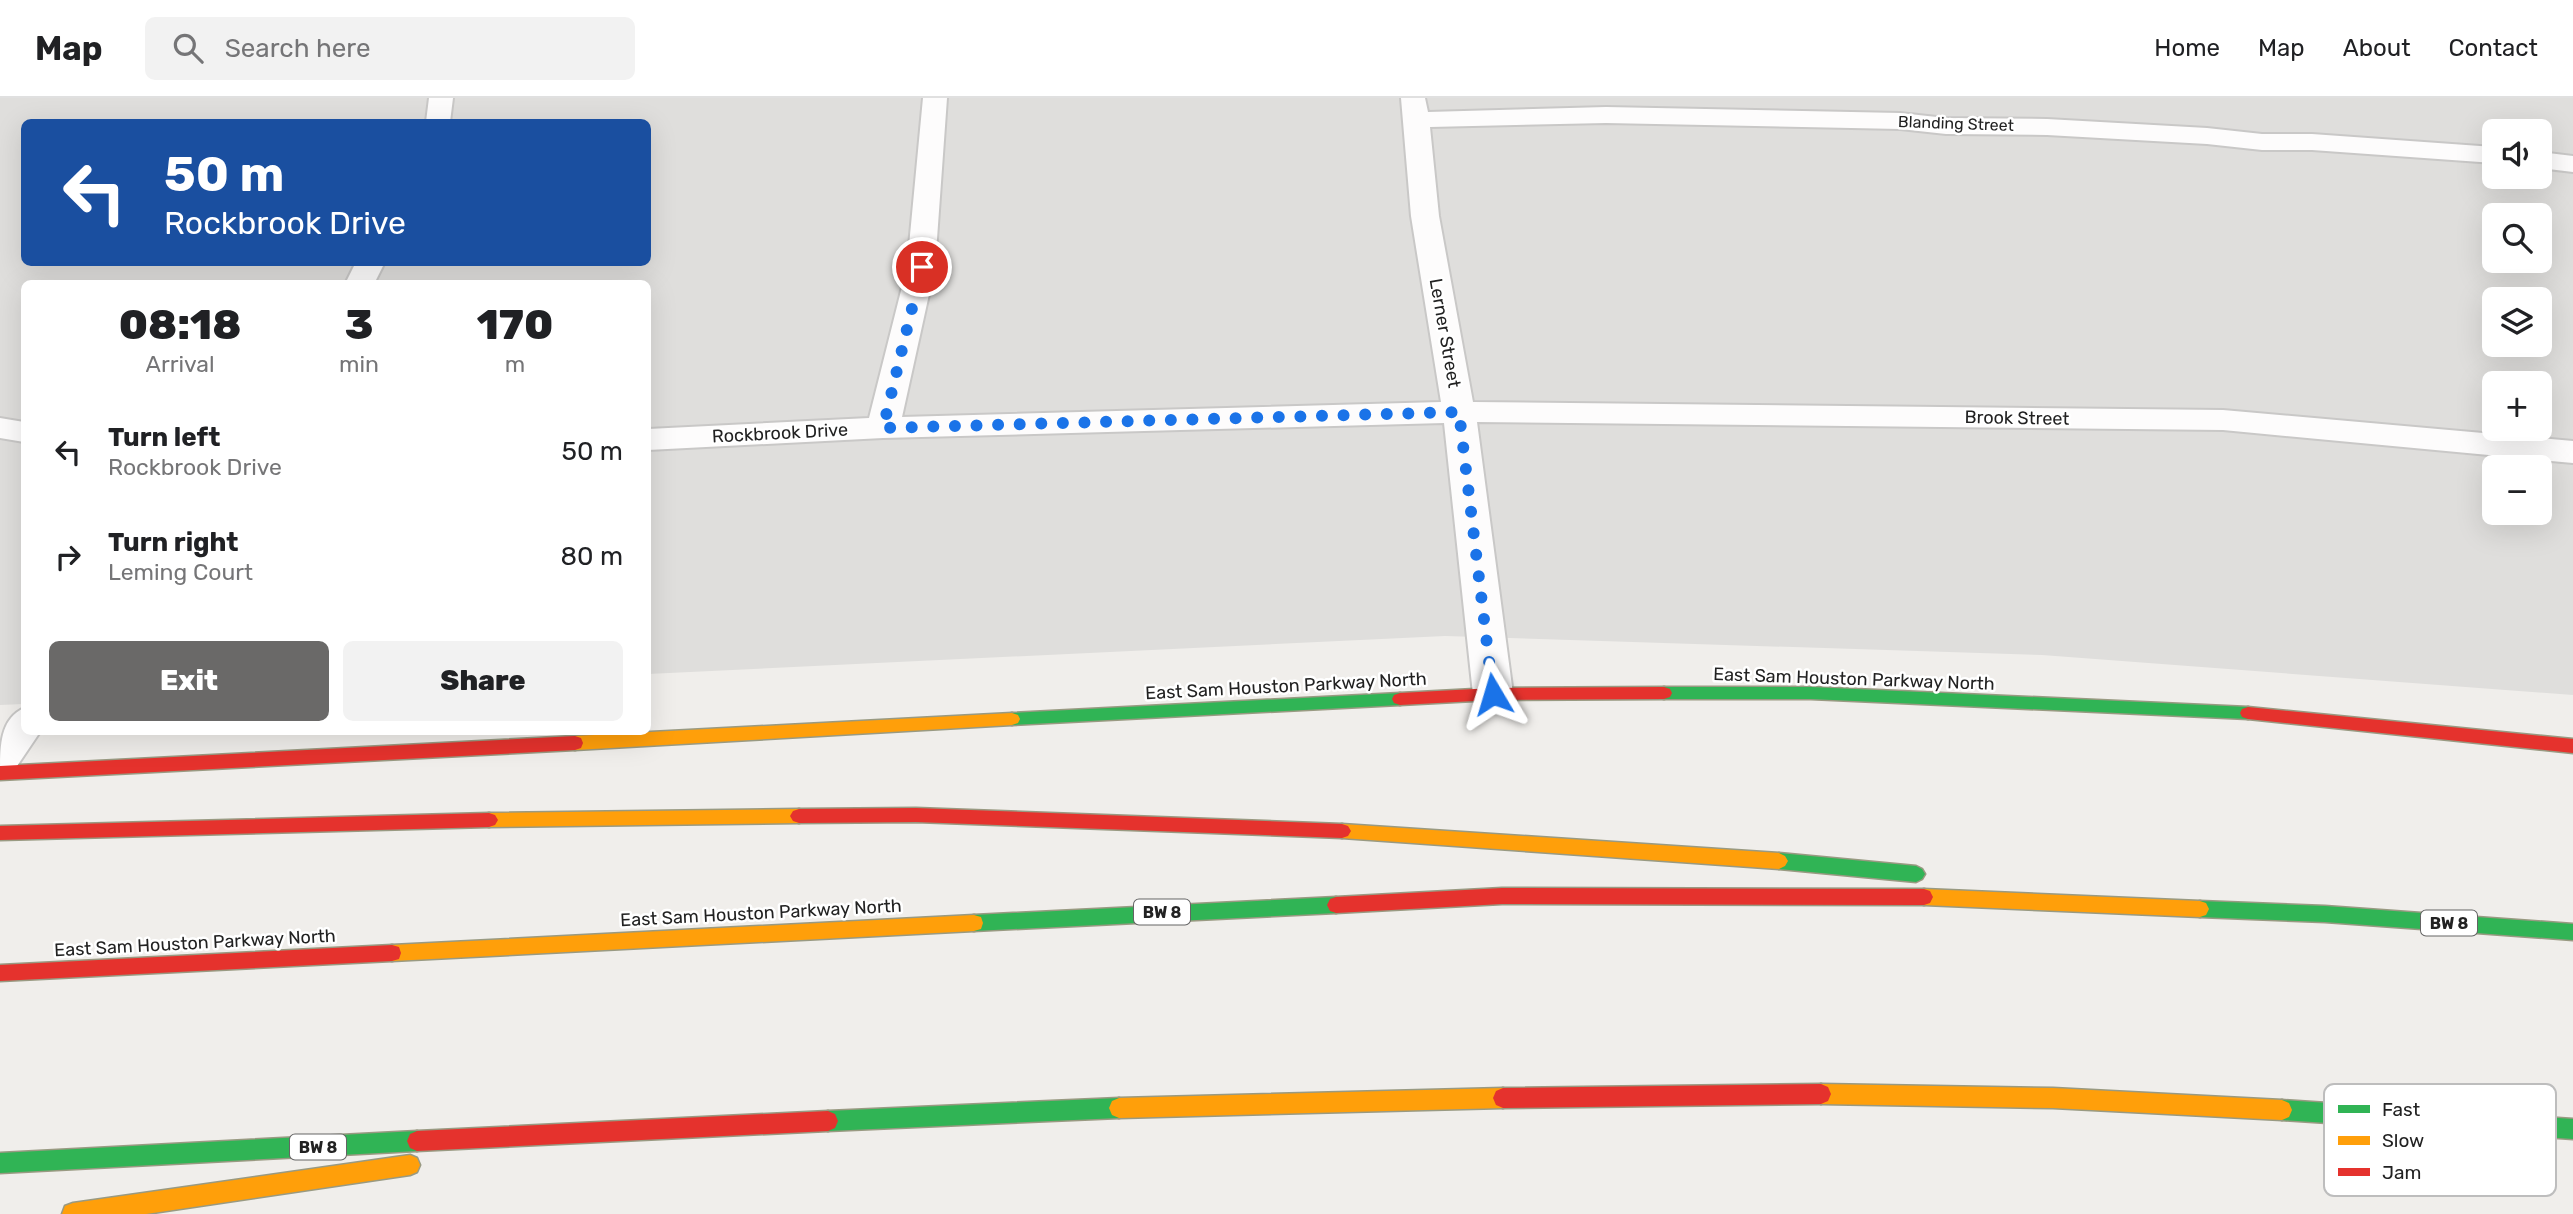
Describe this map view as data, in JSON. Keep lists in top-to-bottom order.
{
  "streets": {
    "main road": ["East Sam Houston Parkway North", "BW 8"],
    "street": [
      "Blanding Street",
      "Lerner Street",
      "Brook Street",
      "Rockbrook Drive"
    ]
  },
  "crossings": [
    ["Blanding Street", "Lerner Street"],
    ["Lerner Street", "Brook Street"],
    ["Lerner Street", "Rockbrook Drive"],
    ["Lerner Street", "East Sam Houston Parkway North"],
    ["Brook Street", "Rockbrook Drive"]
  ],
  "legend": ["Fast", "Slow", "Jam"],
  "page": {
    "header": "Map",
    "search": "Search here",
    "nav": [
      "Home",
      "Map",
      "About",
      "Contact"
    ],
    "map_buttons": ["+", "−"],
    "turn": ["50 m", "Rockbrook Drive"],
    "eta": [
      "08:18",
      "Arrival",
      "3",
      "min",
      "170",
      "m"
    ],
    "list": [
      {
        "name": "Turn left",
        "note": "Rockbrook Drive",
        "value": "50 m"
      },
      {
        "name": "Turn right",
        "note": "Leming Court",
        "value": "80 m"
      }
    ],
    "buttons": ["Exit", "Share"]
  }
}
